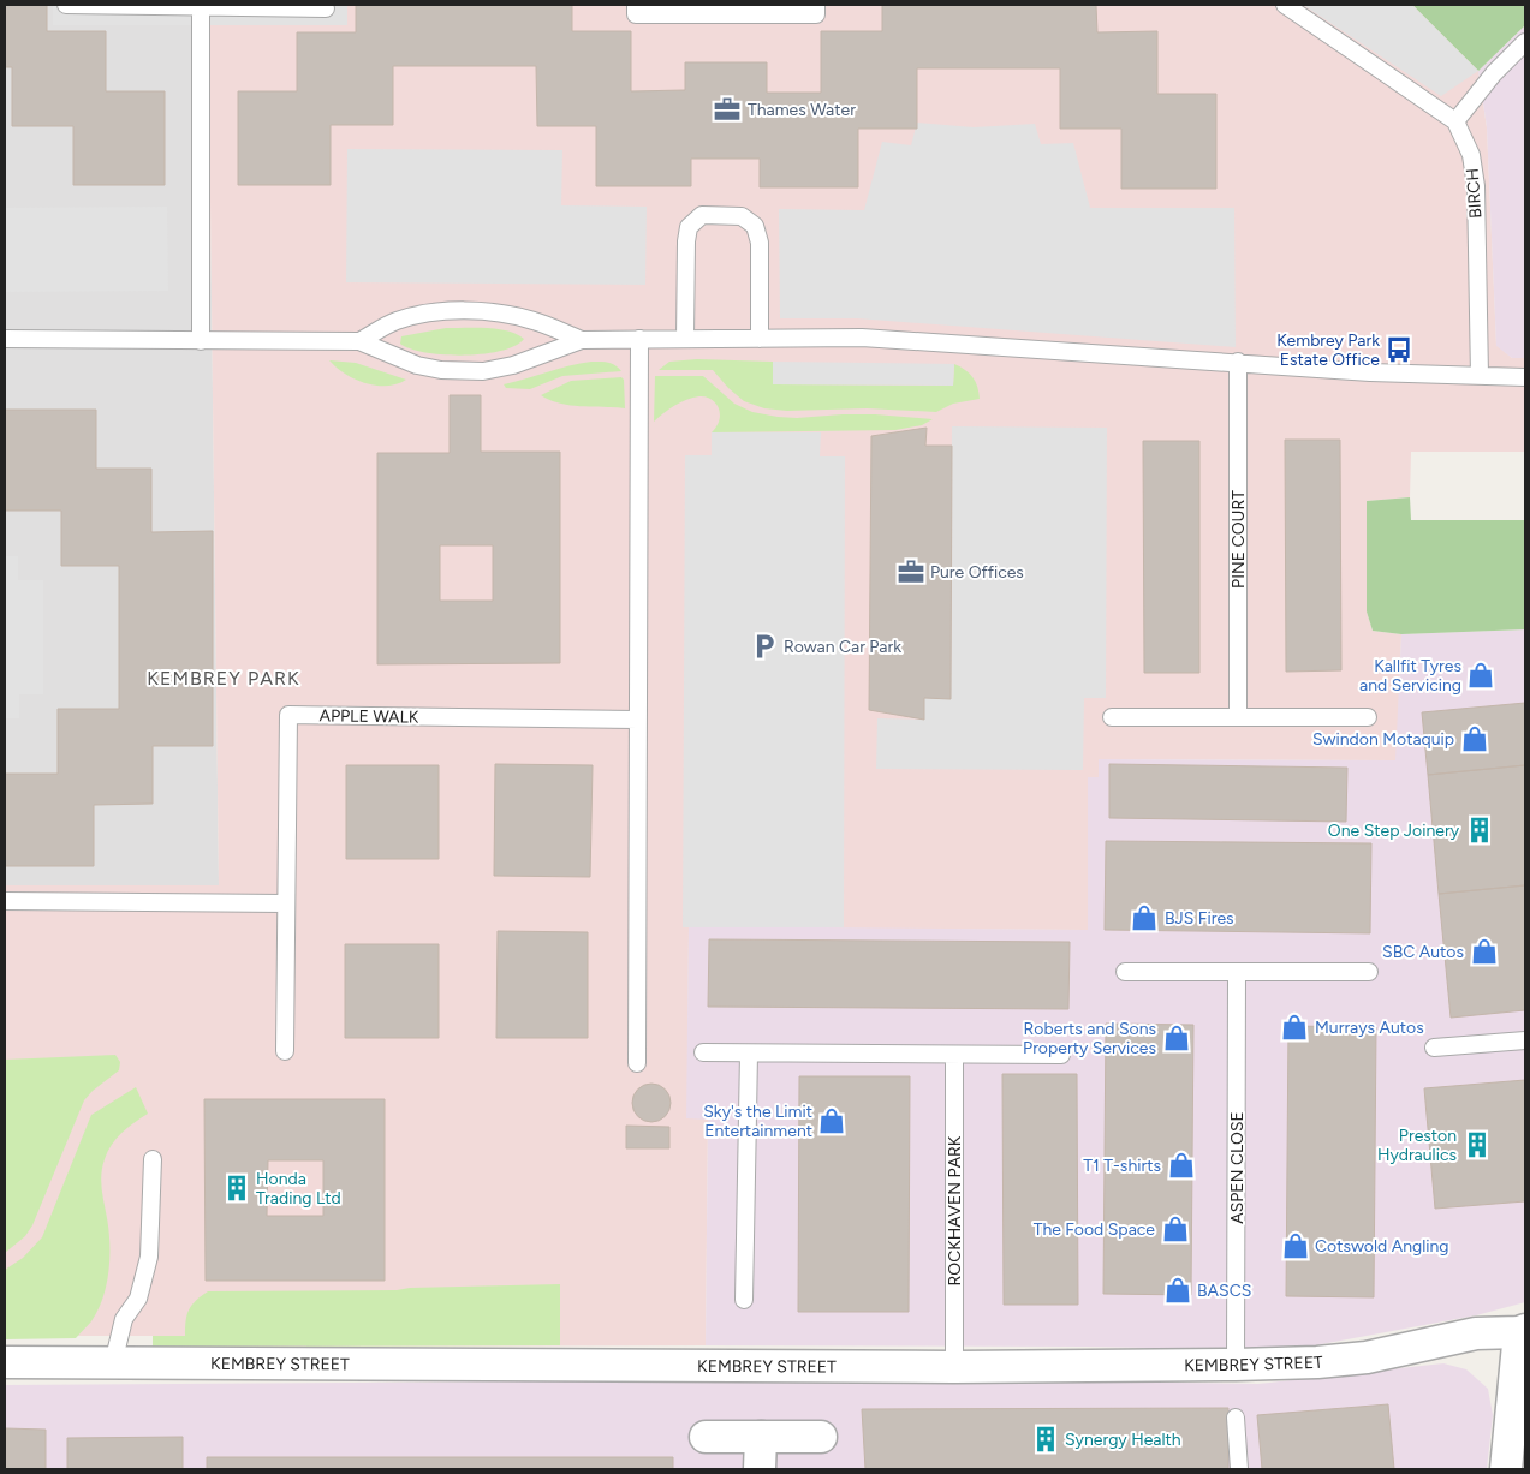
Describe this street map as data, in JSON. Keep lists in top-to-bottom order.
{
  "streets": {
    "street": ["KEMBREY STREET"],
    "lane": [
      "BIRCH",
      "PINE COURT",
      "APPLE WALK",
      "ASPEN CLOSE",
      "ROCKHAVEN PARK"
    ]
  },
  "crossings": [
    ["ASPEN CLOSE", "KEMBREY STREET"],
    ["ROCKHAVEN PARK", "KEMBREY STREET"]
  ],
  "districts": ["KEMBREY PARK"],
  "places": {
    "office": ["Thames Water", "Pure Offices"],
    "bus stop": ["Kembrey Park Estate Office"],
    "parking": ["Rowan Car Park"],
    "shop": [
      "Kallfit Tyres and Servicing",
      "Swindon Motaquip",
      "BJS Fires",
      "SBC Autos",
      "Murrays Autos",
      "Roberts and Sons Property Services",
      "Sky's the Limit Entertainment",
      "T1 T-shirts",
      "The Food Space",
      "Cotswold Angling",
      "BASCS"
    ],
    "building": [
      "One Step Joinery",
      "Preston Hydraulics",
      "Honda Trading Ltd",
      "Synergy Health"
    ]
  }
}
